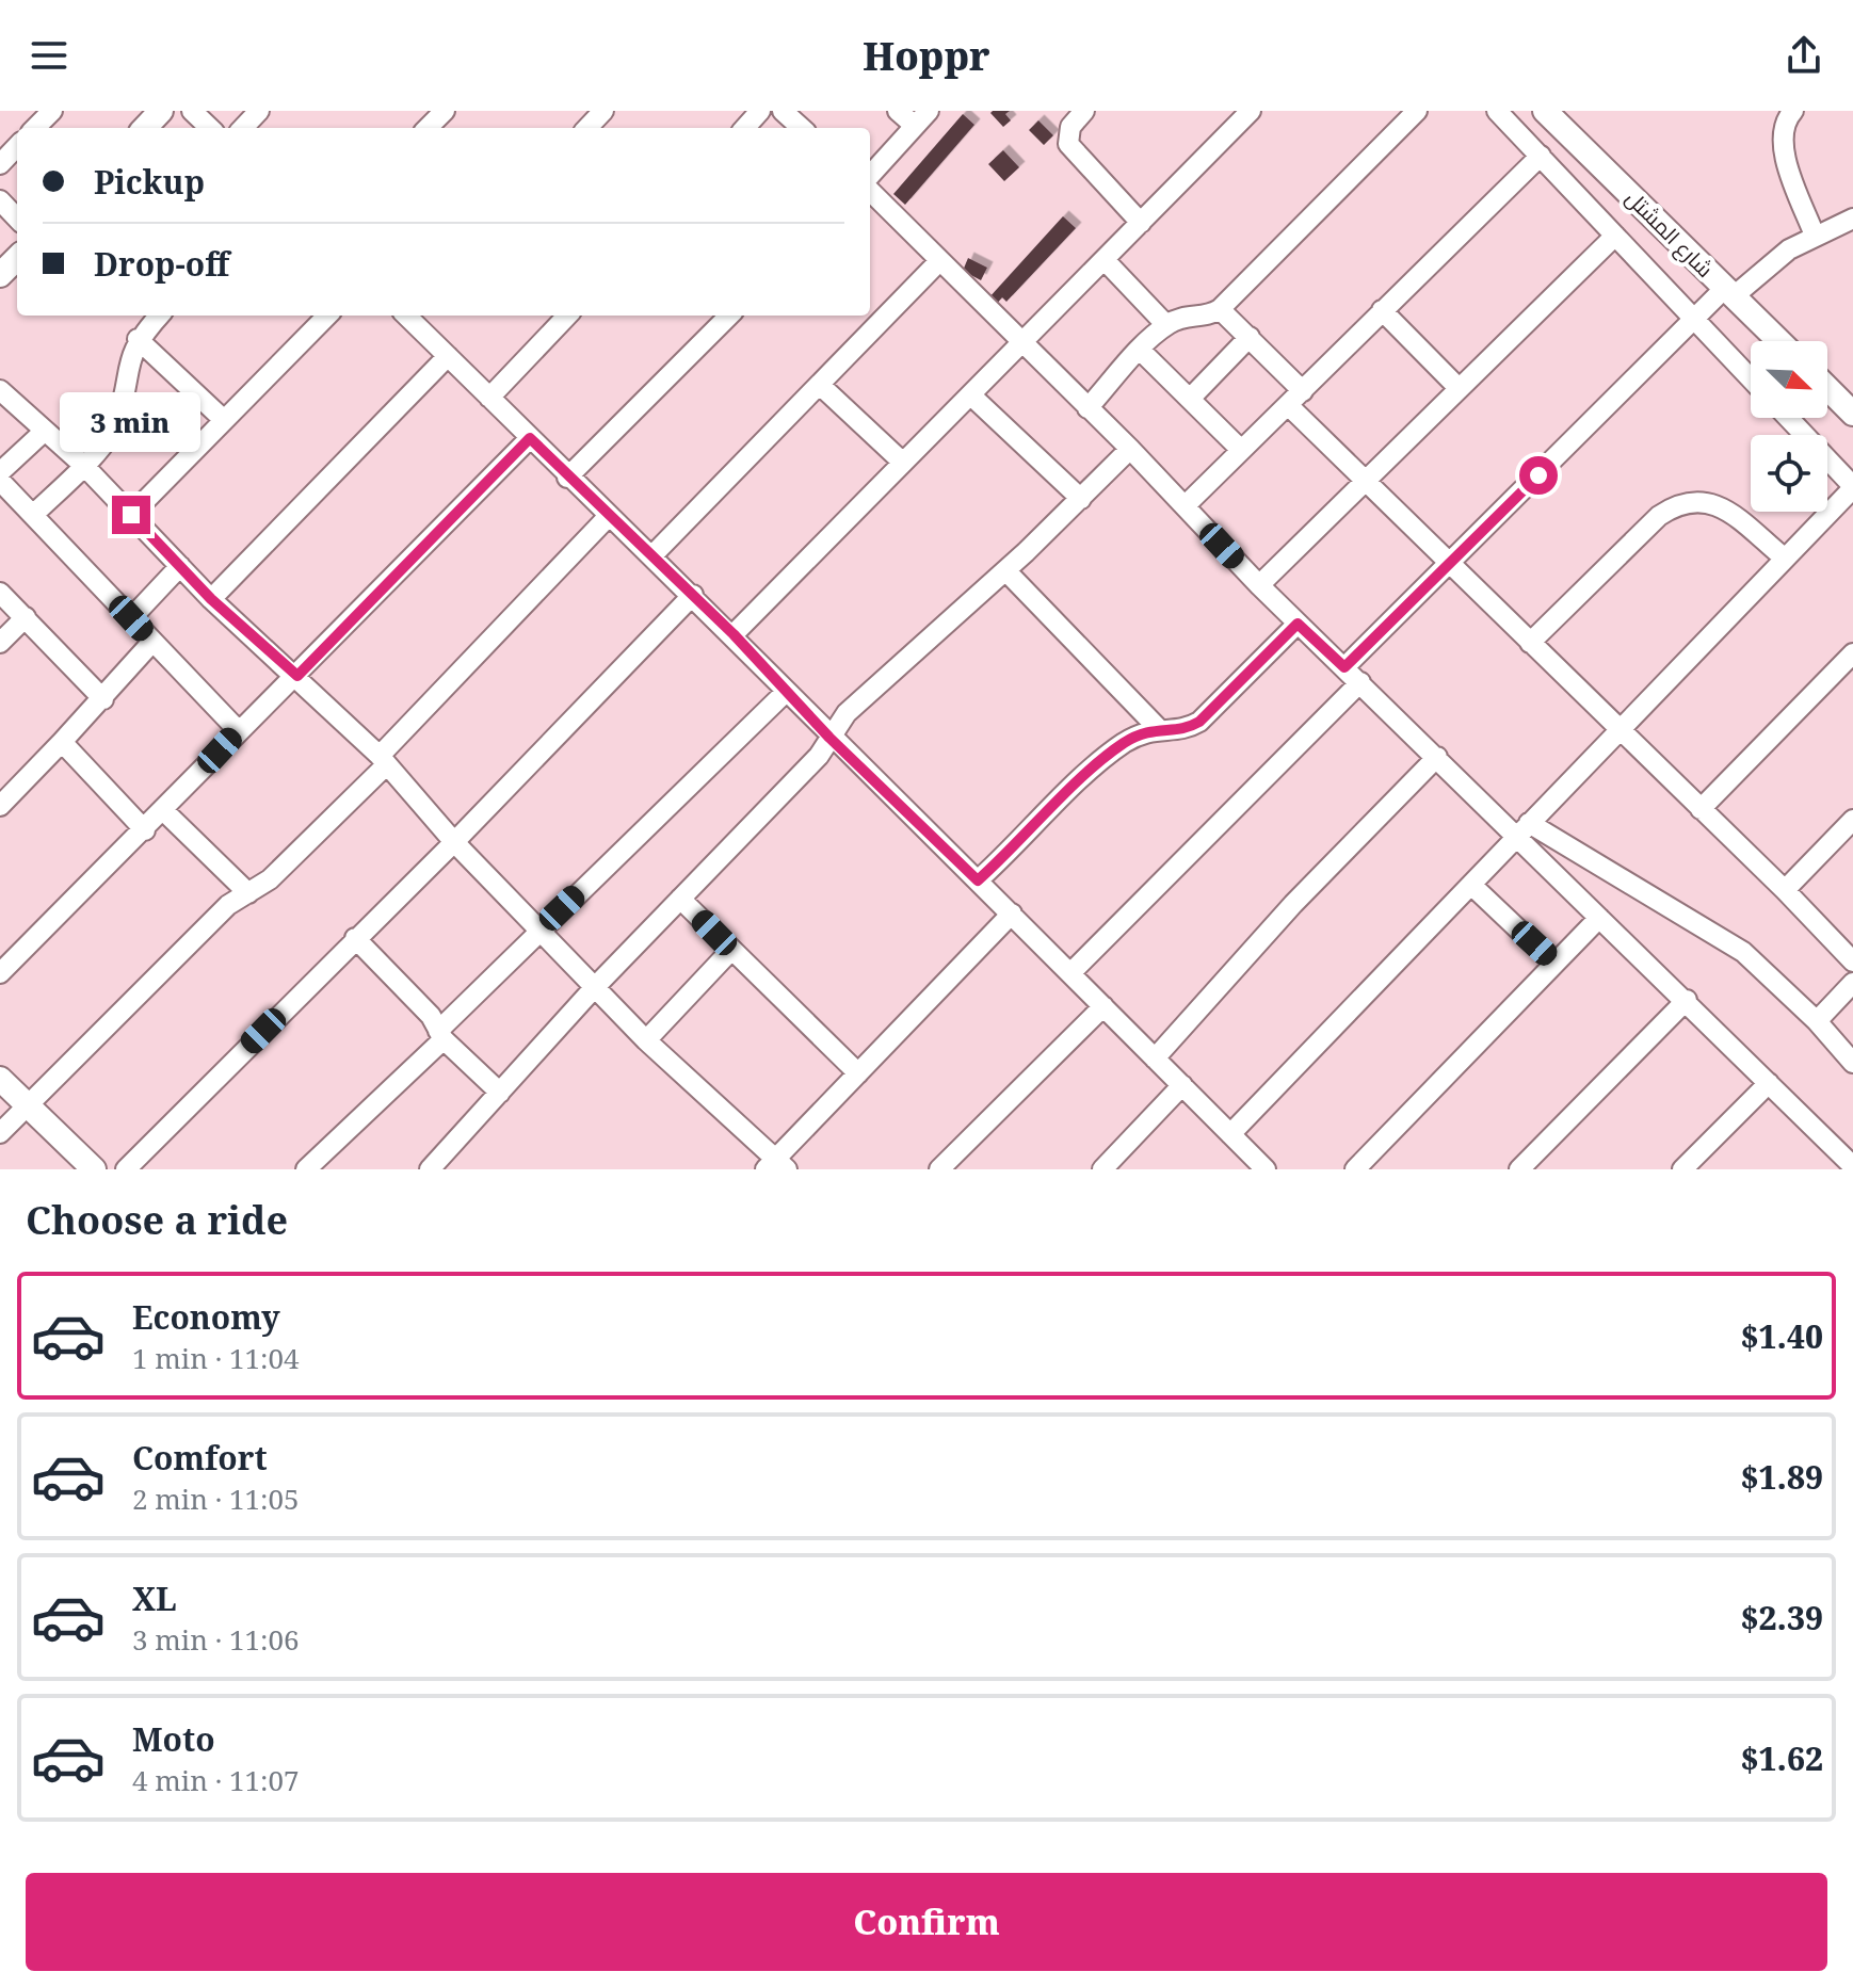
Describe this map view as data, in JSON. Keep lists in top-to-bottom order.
{
  "streets": {
    "street": ["شارع المشتل"]
  },
  "north": "bottom right",
  "page": {
    "header": "Hoppr",
    "banner": ["Pickup", "Drop-off"],
    "bubble": "3 min",
    "heading": "Choose a ride",
    "list": [
      {
        "name": "Economy",
        "note": "1 min · 11:04",
        "value": "$1.40"
      },
      {
        "name": "Comfort",
        "note": "2 min · 11:05",
        "value": "$1.89"
      },
      {
        "name": "XL",
        "note": "3 min · 11:06",
        "value": "$2.39"
      },
      {
        "name": "Moto",
        "note": "4 min · 11:07",
        "value": "$1.62"
      }
    ],
    "buttons": "Confirm"
  }
}
